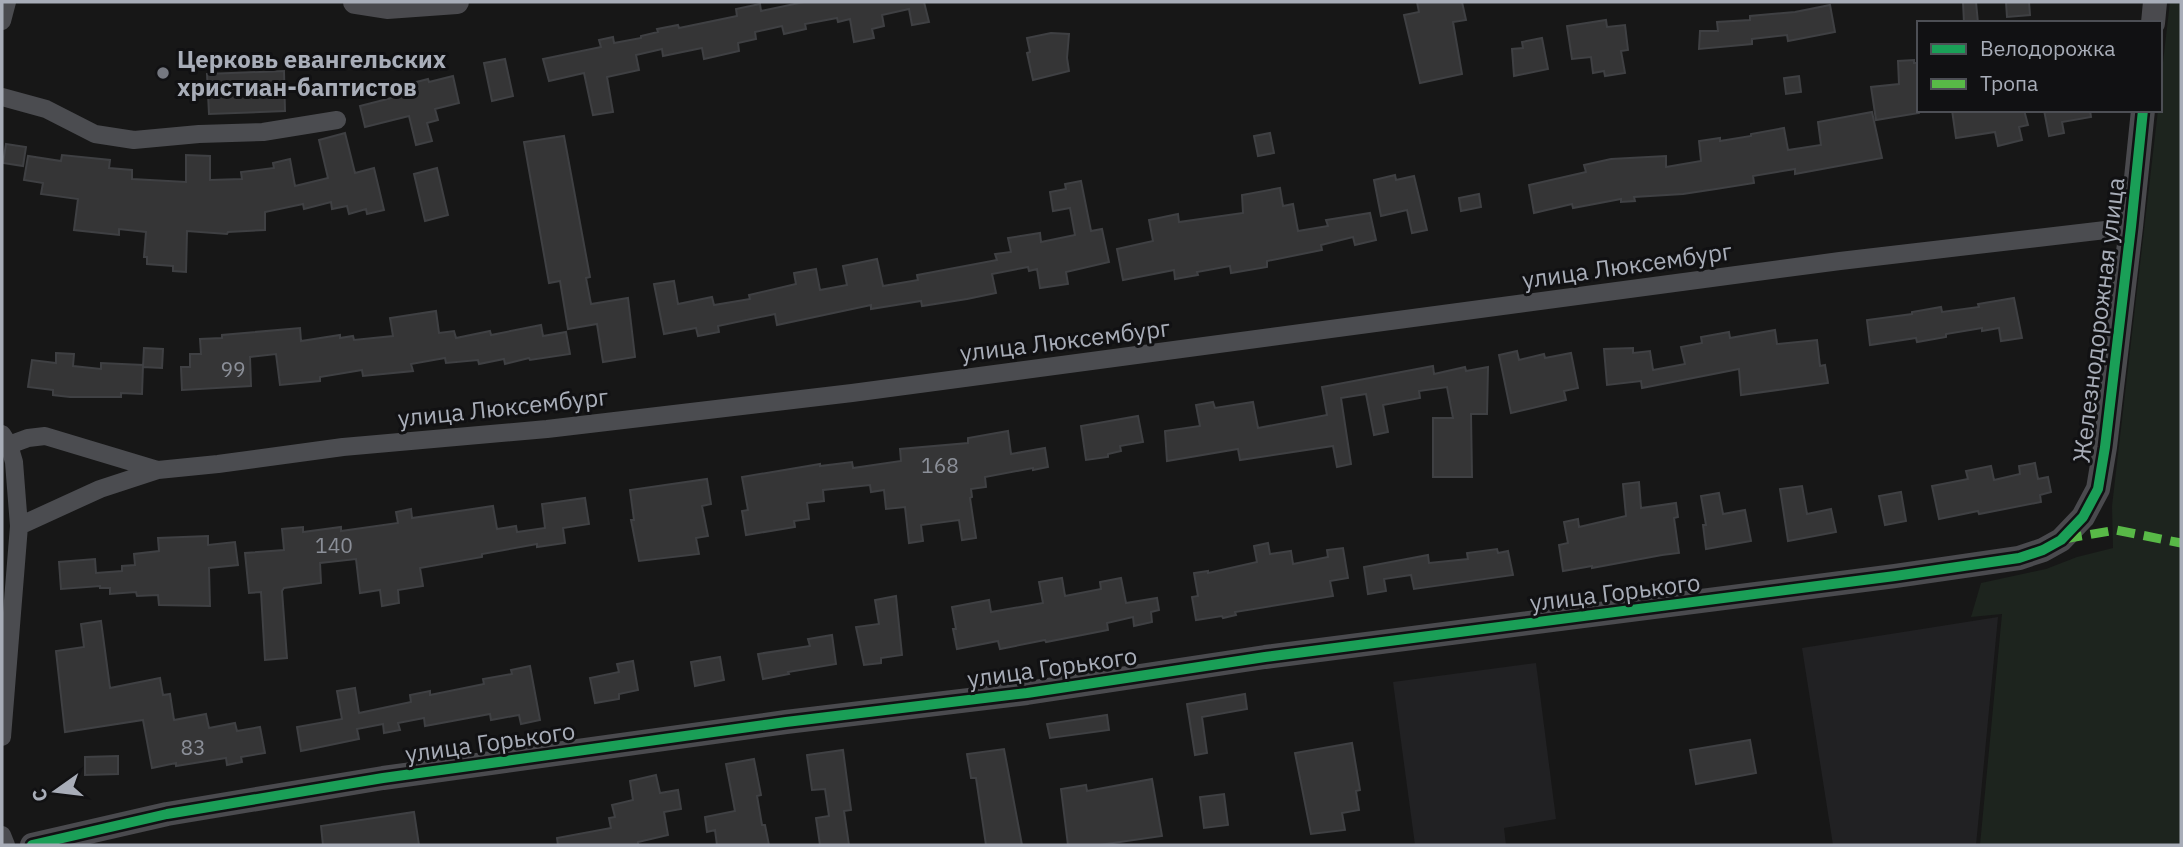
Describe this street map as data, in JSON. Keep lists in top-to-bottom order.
{
  "streets": {
    "street": ["улица Люксембург", "Железнодорожная улица", "улица Горького"]
  },
  "crossings": [
    ["улица Люксембург", "Железнодорожная улица"],
    ["Железнодорожная улица", "улица Горького"]
  ],
  "places": ["Церковь евангельских христиан-баптистов"],
  "house_numbers": [
    "99",
    "168",
    "140",
    "83"
  ],
  "legend": ["Велодорожка", "Тропа"],
  "north": "left"
}
